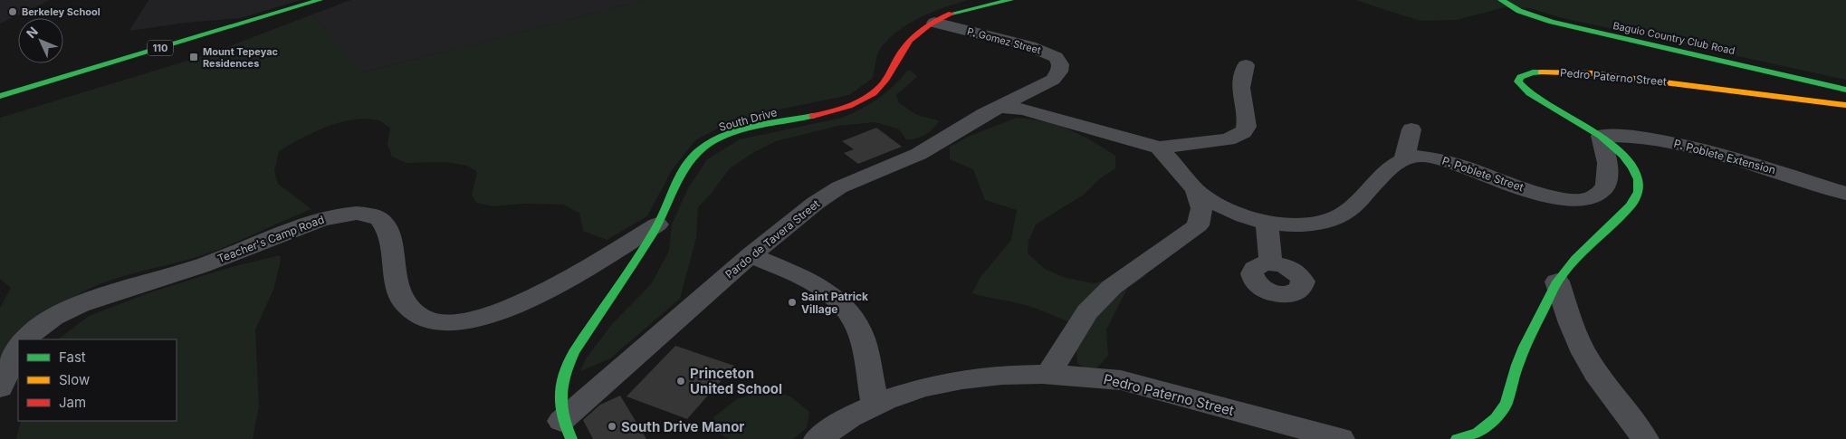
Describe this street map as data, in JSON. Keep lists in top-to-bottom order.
{
  "streets": {
    "main road": [
      "Baguio Country Club Road",
      "110",
      "Pedro Paterno Street",
      "South Drive"
    ],
    "street": [
      "P. Gomez Street",
      "P. Poblete Extension",
      "P. Poblete Street",
      "Teacher's Camp Road",
      "Pardo de Tavera Street"
    ]
  },
  "crossings": [
    ["P. Gomez Street", "South Drive"],
    ["P. Gomez Street", "Pardo de Tavera Street"],
    ["Pedro Paterno Street", "P. Poblete Extension"],
    ["Pedro Paterno Street", "P. Poblete Street"],
    ["South Drive", "Teacher's Camp Road"],
    ["South Drive", "Pardo de Tavera Street"],
    ["P. Poblete Extension", "P. Poblete Street"]
  ],
  "places": {
    "other": [
      "Berkeley School",
      "Saint Patrick Village",
      "Princeton United School",
      "South Drive Manor"
    ],
    "transit": ["Mount Tepeyac Residences"]
  },
  "legend": ["Fast", "Slow", "Jam"],
  "north": "top left"
}
